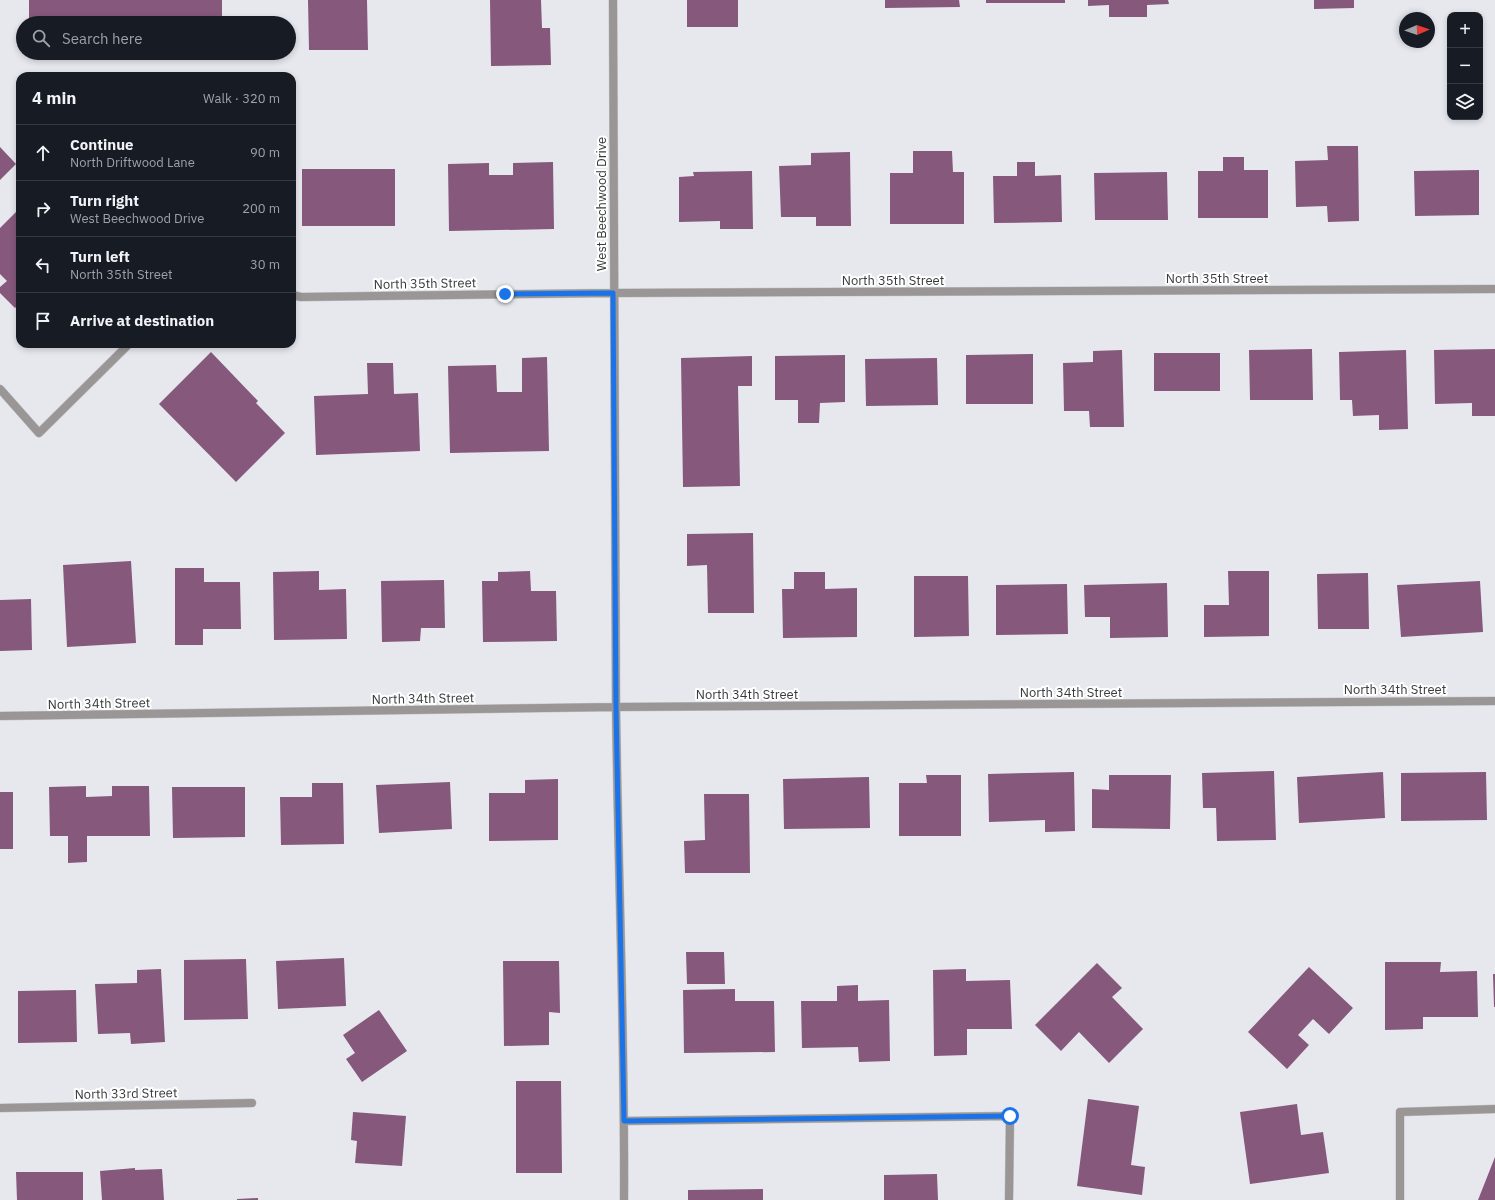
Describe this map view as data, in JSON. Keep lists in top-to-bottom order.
{
  "streets": {
    "street": [
      "West Beechwood Drive",
      "North 35th Street",
      "North 34th Street",
      "North 33rd Street"
    ]
  },
  "crossings": [
    ["West Beechwood Drive", "North 35th Street"],
    ["West Beechwood Drive", "North 34th Street"]
  ],
  "north": "right",
  "page": {
    "map_buttons": ["+", "−"],
    "search": "Search here",
    "heading": ["4 min", "Walk · 320 m"],
    "list": [
      ["Continue", "North Driftwood Lane", "90 m"],
      ["Turn right", "West Beechwood Drive", "200 m"],
      ["Turn left", "North 35th Street", "30 m"],
      "Arrive at destination"
    ]
  }
}
